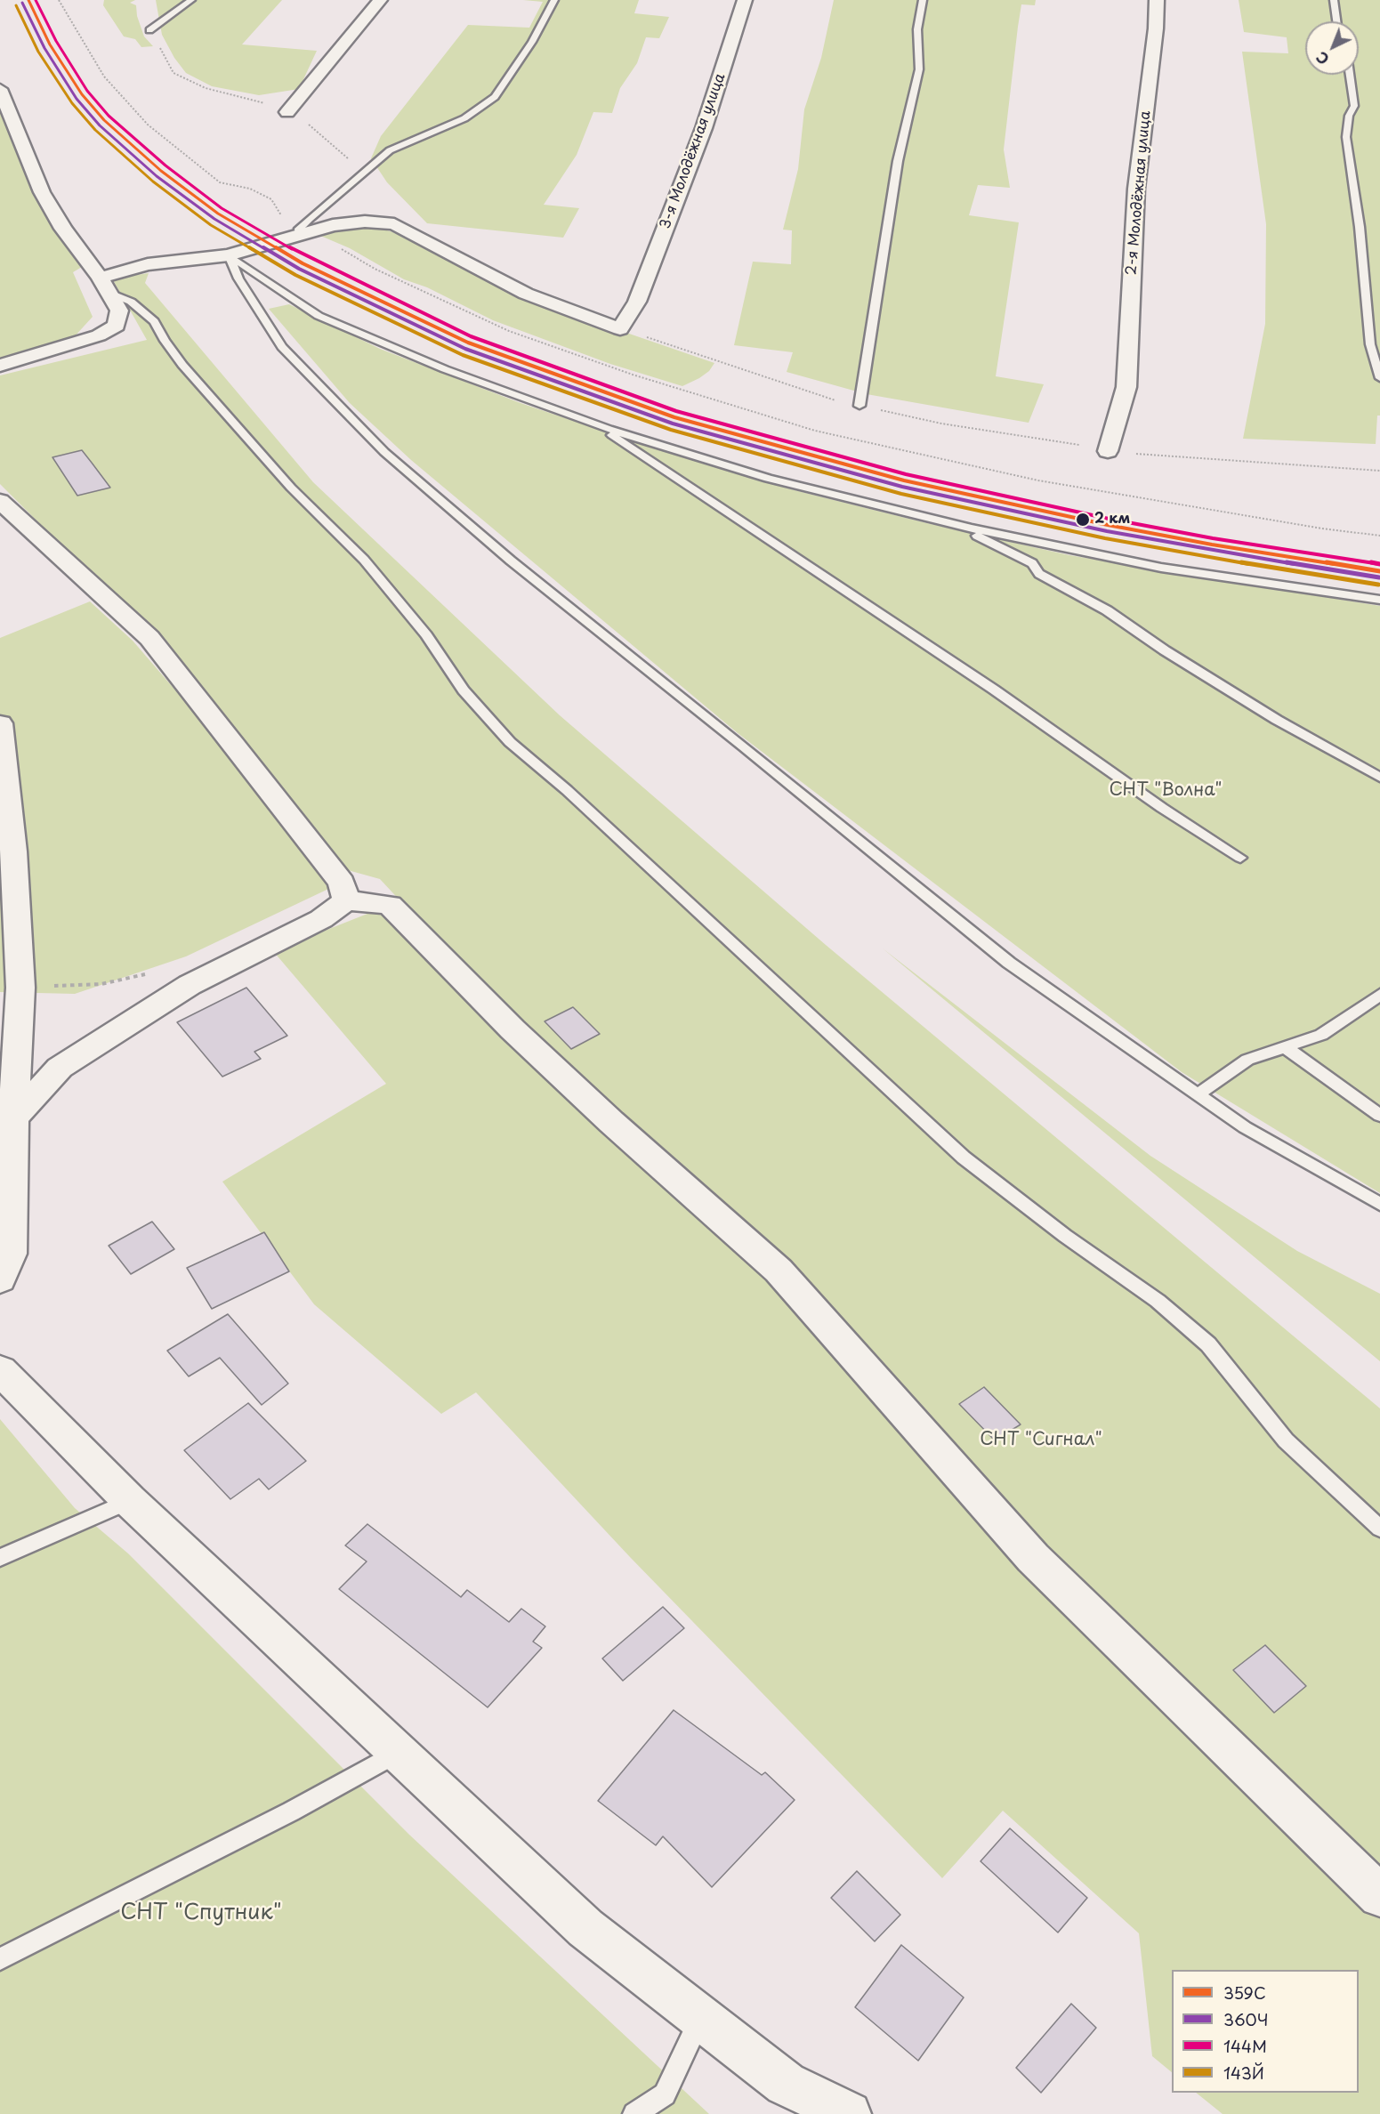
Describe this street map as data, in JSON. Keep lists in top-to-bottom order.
{
  "streets": {
    "street": ["3-я Молодёжная улица", "2-я Молодёжная улица"]
  },
  "parks": ["СНТ \"Волна\"", "СНТ \"Сигнал\"", "СНТ \"Спутник\""],
  "places": ["2 км"],
  "lines": [
    "transit line 359С",
    "transit line 144М",
    "transit line 360Ч",
    "transit line 143Й"
  ],
  "legend": [
    "359С",
    "360Ч",
    "144М",
    "143Й"
  ],
  "north": "bottom left"
}
